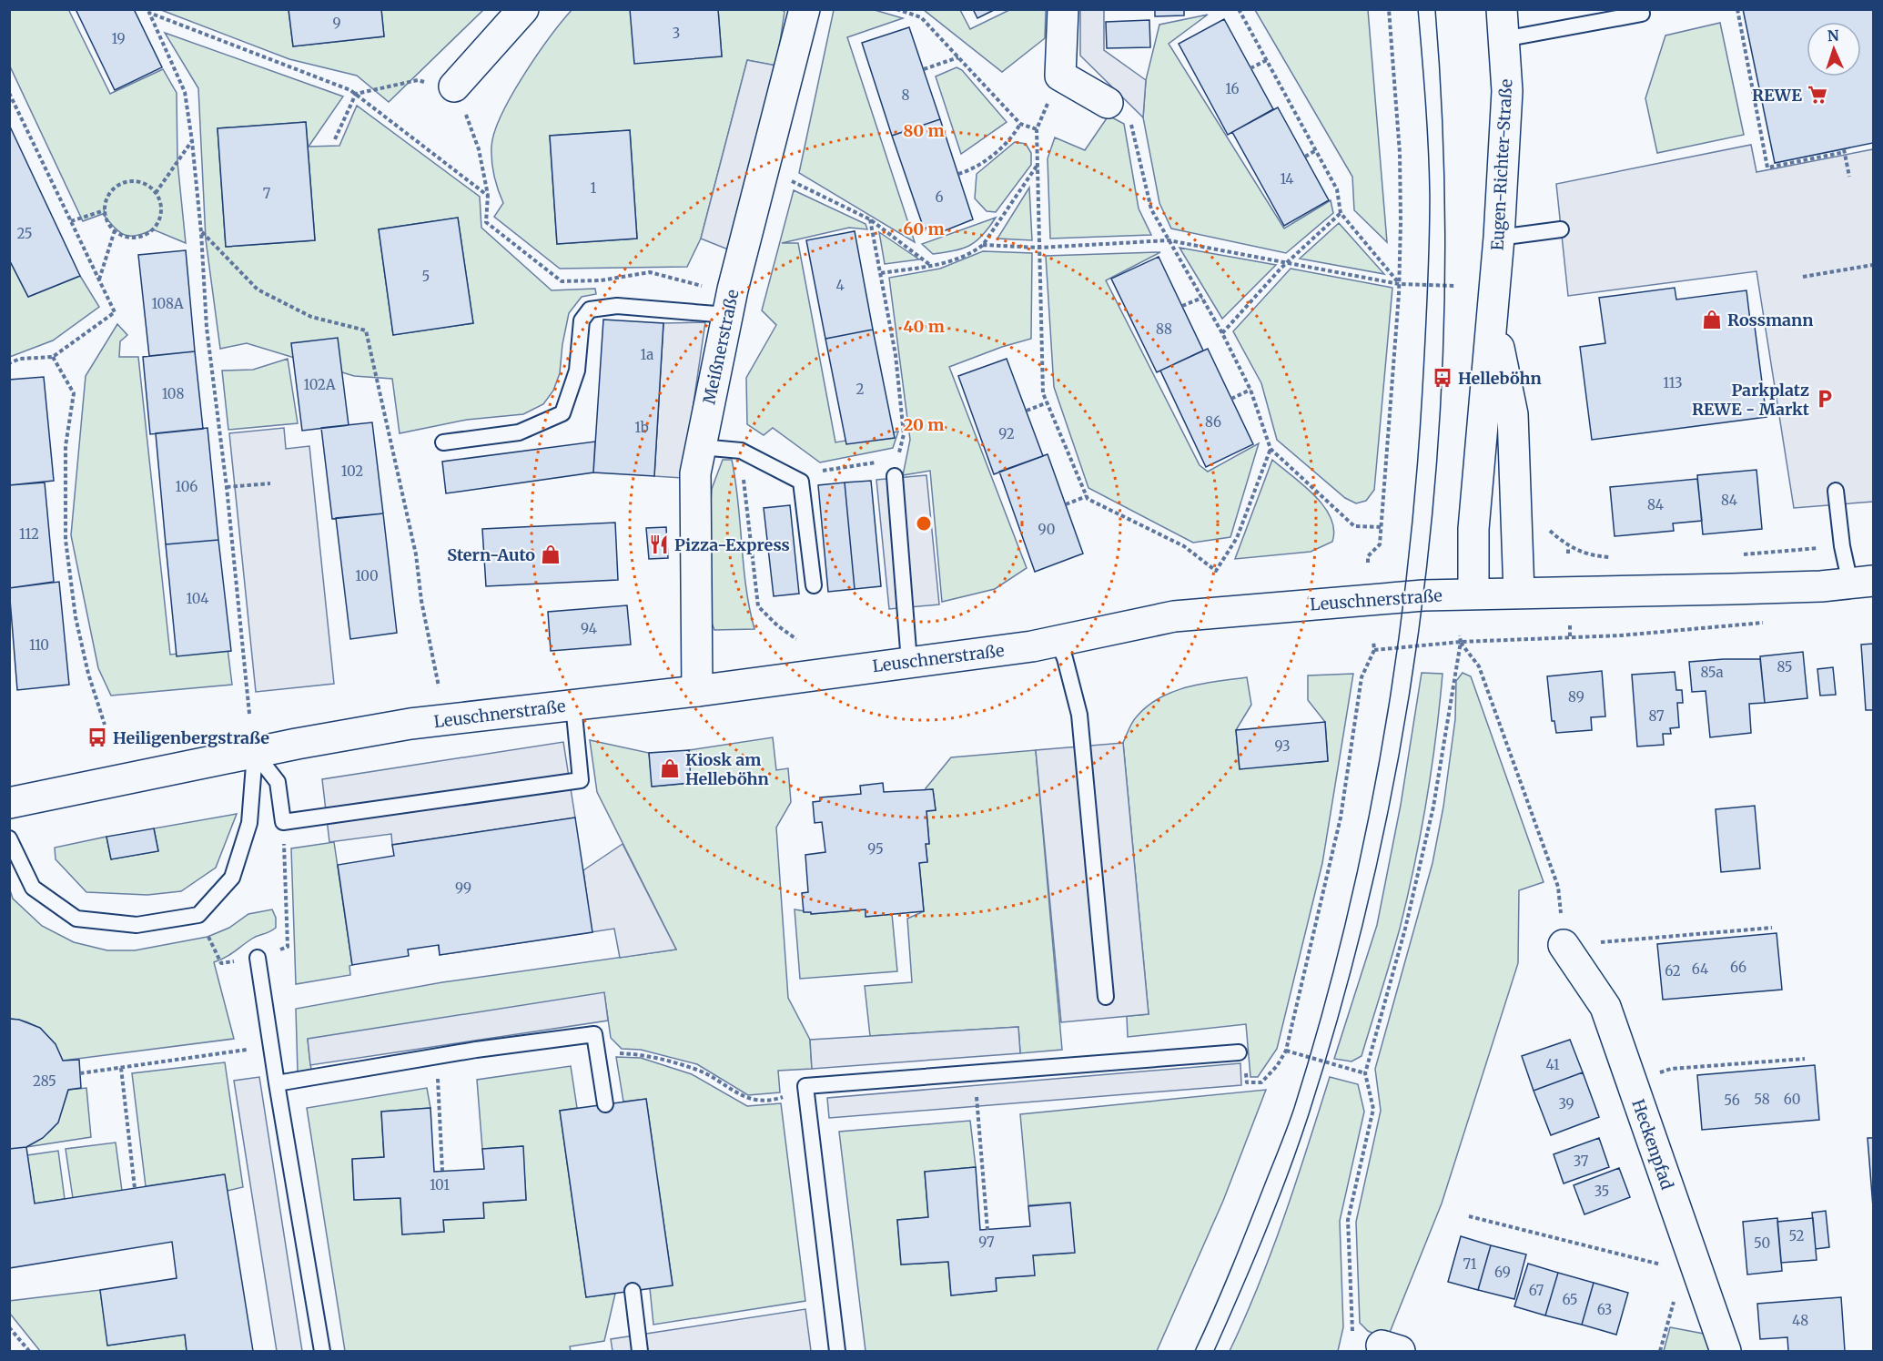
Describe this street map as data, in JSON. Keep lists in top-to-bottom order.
{
  "streets": {
    "main road": [
      "Eugen-Richter-Straße",
      "Meißnerstraße",
      "Leuschnerstraße",
      "Heckenpfad"
    ]
  },
  "crossings": [
    ["Eugen-Richter-Straße", "Leuschnerstraße"],
    ["Meißnerstraße", "Leuschnerstraße"]
  ],
  "places": {
    "supermarket": ["REWE"],
    "shop": ["Rossmann", "Stern-Auto", "Kiosk am Helleböhn"],
    "bus stop": ["Helleböhn", "Heiligenbergstraße"],
    "parking": ["Parkplatz REWE - Markt"],
    "restaurant": ["Pizza-Express"]
  },
  "house_numbers": [
    "9",
    "3",
    "19",
    "16",
    "8",
    "14",
    "1",
    "7",
    "6",
    "25",
    "5",
    "4",
    "108A",
    "88",
    "1a",
    "113",
    "102A",
    "2",
    "108",
    "86",
    "1b",
    "92",
    "102",
    "106",
    "84",
    "84",
    "90",
    "112",
    "100",
    "104",
    "94",
    "110",
    "85",
    "85a",
    "89",
    "87",
    "93",
    "95",
    "99",
    "66",
    "64",
    "62",
    "41",
    "285",
    "58",
    "60",
    "56",
    "39",
    "37",
    "101",
    "35",
    "52",
    "97",
    "50",
    "71",
    "69",
    "67",
    "65",
    "63",
    "48"
  ],
  "north": "top",
  "rings": [
    "80 m",
    "60 m",
    "40 m",
    "20 m"
  ]
}
